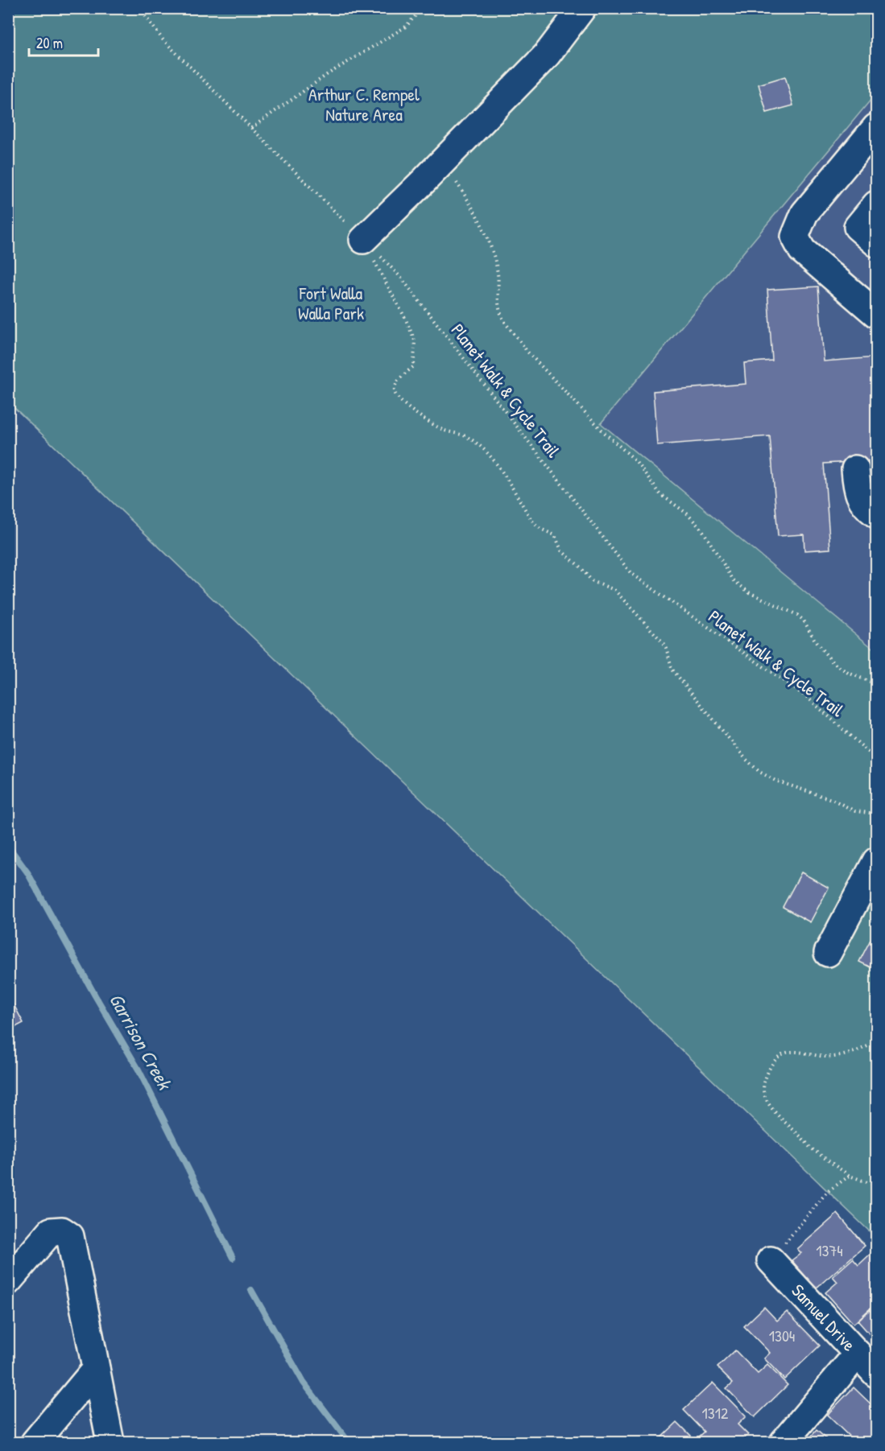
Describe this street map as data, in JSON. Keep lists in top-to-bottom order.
{
  "streets": {
    "street": ["Samuel Drive"],
    "path": ["Planet Walk & Cycle Trail"]
  },
  "water": ["Garrison Creek"],
  "parks": ["Arthur C. Rempel Nature Area", "Fort Walla Walla Park"],
  "house_numbers": ["1374", "1304", "1312"],
  "scale_bar": "20 m"
}
